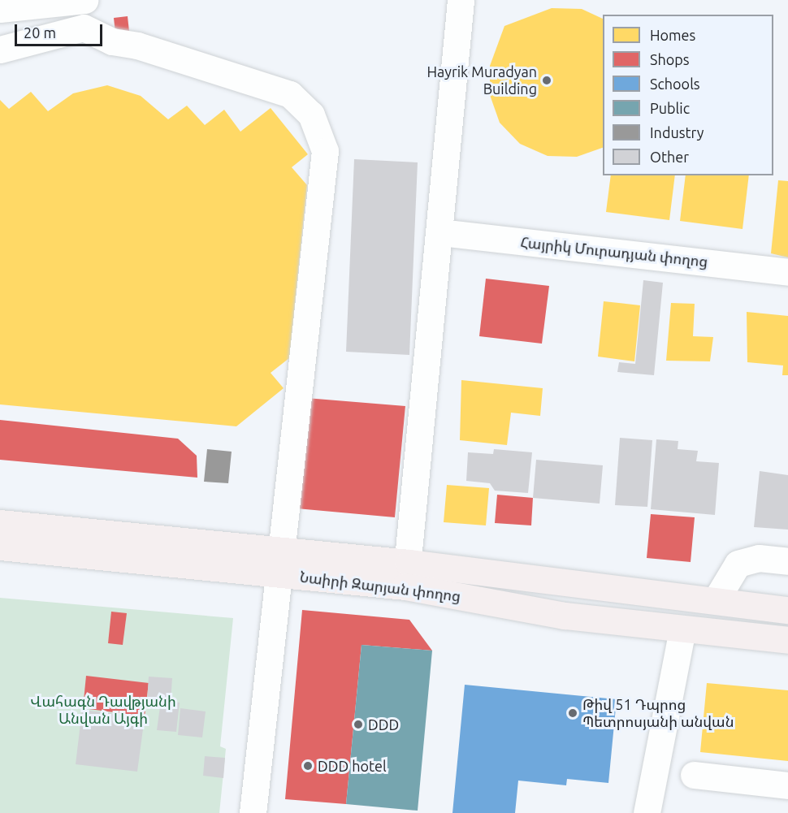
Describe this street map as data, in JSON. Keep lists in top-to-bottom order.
{
  "streets": {
    "main road": ["Նաիրի Զարյան փողոց"],
    "street": ["Հայրիկ Մուրադյան փողոց"]
  },
  "parks": ["Վահագն Դավթյանի Անվան Այգի"],
  "places": [
    "Hayrik Muradyan Building",
    "Թիվ 51 Դպրոց Պետրոսյանի անվան",
    "DDD",
    "DDD hotel"
  ],
  "legend": [
    "Homes",
    "Shops",
    "Schools",
    "Public",
    "Industry",
    "Other"
  ],
  "scale_bar": "20 m"
}
